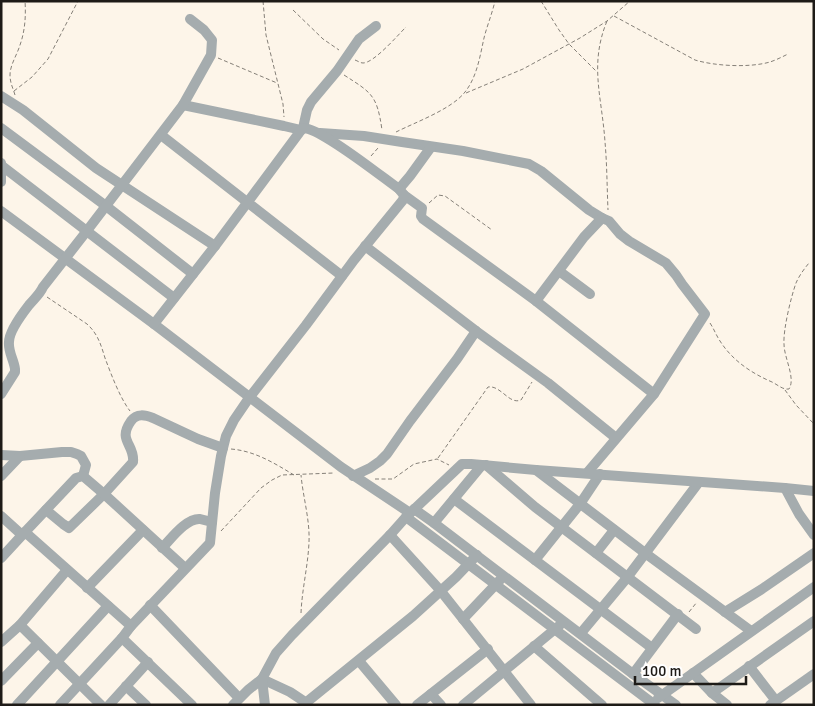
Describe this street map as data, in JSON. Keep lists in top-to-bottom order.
{
  "scale_bar": "100 m"
}
